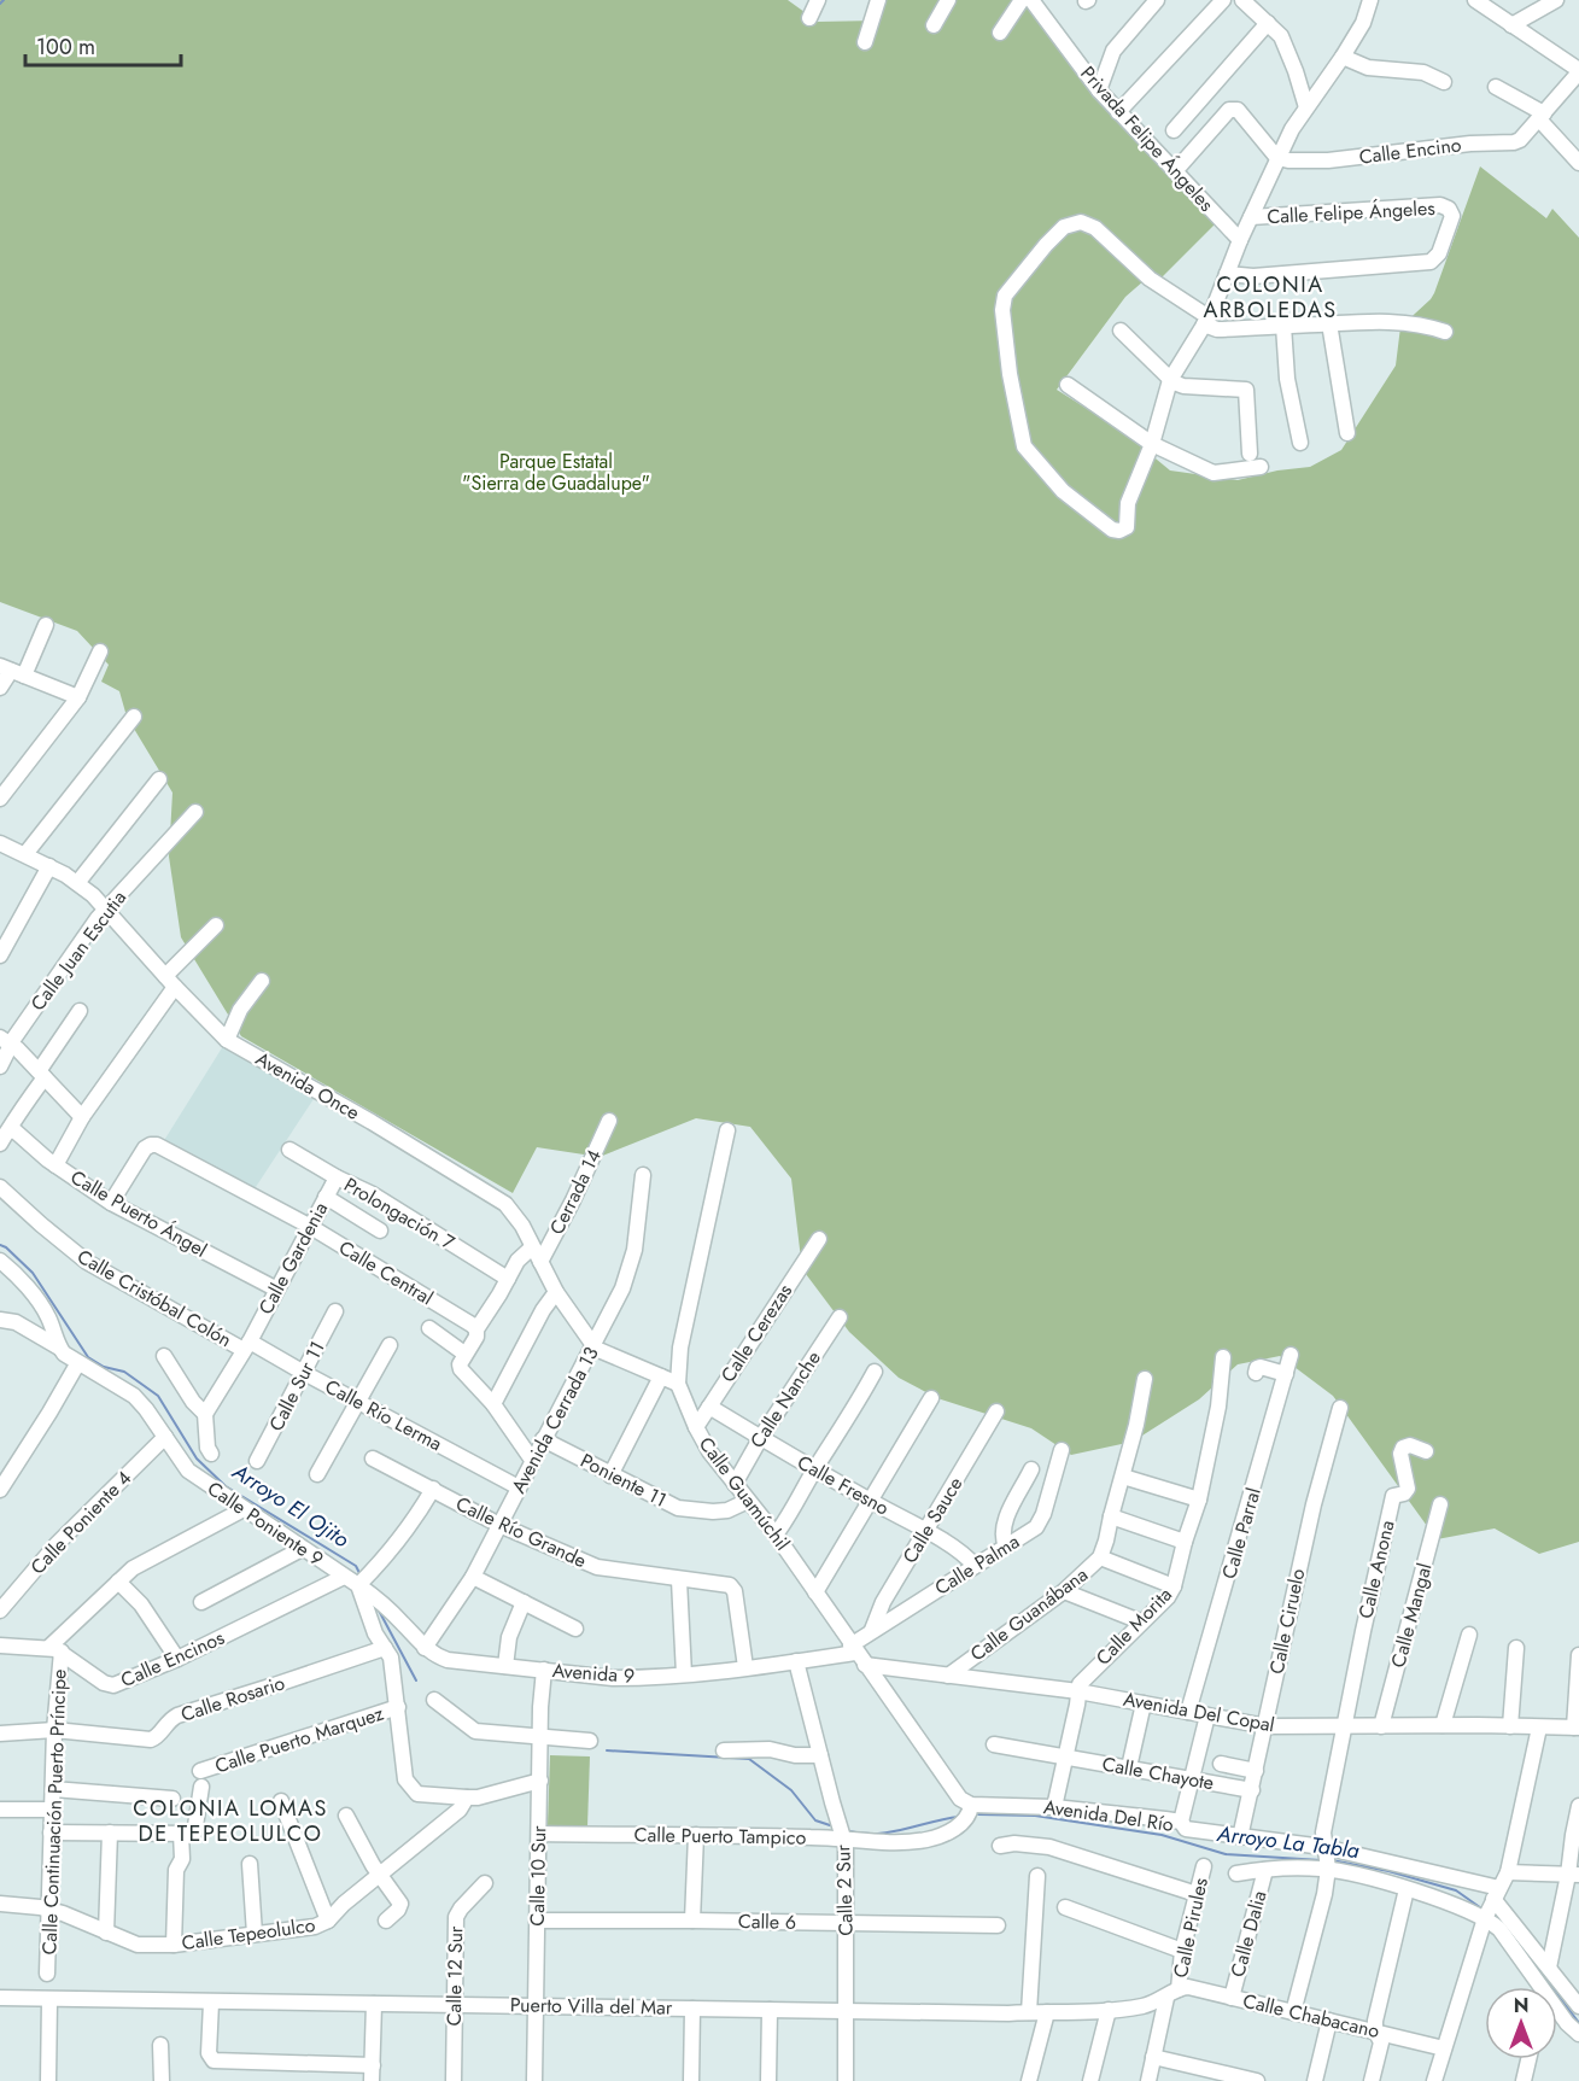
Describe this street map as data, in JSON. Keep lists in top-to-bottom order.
{
  "streets": {
    "street": [
      "Privada Felipe Ángeles",
      "Calle Encino",
      "Calle Felipe Ángeles",
      "Calle Juan Escutia",
      "Avenida Once",
      "Cerrada 14",
      "Calle Puerto Ángel",
      "Prolongación 7",
      "Calle Gardenia",
      "Calle Central",
      "Calle Cristóbal Colón",
      "Calle Cerezas",
      "Calle Sur 11",
      "Calle Nanche",
      "Calle Río Lerma",
      "Avenida Cerrada 13",
      "Poniente 11",
      "Calle Fresno",
      "Calle Guamúchil",
      "Calle Sauce",
      "Calle Poniente 4",
      "Calle Poniente 9",
      "Calle Río Grande",
      "Calle Parral",
      "Calle Palma",
      "Calle Anona",
      "Calle Guanábana",
      "Calle Mangal",
      "Calle Ciruelo",
      "Calle Morita",
      "Calle Encinos",
      "Avenida 9",
      "Calle Rosario",
      "Avenida Del Copal",
      "Calle Puerto Marquez",
      "Calle Chayote",
      "Calle Continuación Puerto Príncipe",
      "Avenida Del Río",
      "Calle Puerto Tampico",
      "Calle 10 Sur",
      "Calle 2 Sur",
      "Calle 6",
      "Calle Pirules",
      "Calle Tepeolulco",
      "Calle Dalia",
      "Calle 12 Sur",
      "Puerto Villa del Mar",
      "Calle Chabacano"
    ]
  },
  "crossings": [
    ["Calle Juan Escutia", "Avenida Once"],
    ["Avenida Once", "Cerrada 14"],
    ["Avenida Once", "Avenida Cerrada 13"],
    ["Calle Puerto Ángel", "Calle Gardenia"],
    ["Calle Puerto Ángel", "Calle Central"],
    ["Prolongación 7", "Calle Gardenia"],
    ["Calle Gardenia", "Calle Central"],
    ["Calle Gardenia", "Calle Cristóbal Colón"],
    ["Calle Gardenia", "Calle Río Lerma"],
    ["Calle Cristóbal Colón", "Calle Río Lerma"],
    ["Calle Cerezas", "Calle Fresno"],
    ["Calle Cerezas", "Calle Guamúchil"],
    ["Calle Sur 11", "Calle Río Lerma"],
    ["Calle Nanche", "Calle Fresno"],
    ["Calle Nanche", "Calle Guamúchil"],
    ["Calle Río Lerma", "Avenida Cerrada 13"],
    ["Avenida Cerrada 13", "Poniente 11"],
    ["Avenida Cerrada 13", "Calle Río Grande"],
    ["Avenida Cerrada 13", "Avenida 9"],
    ["Poniente 11", "Calle Guamúchil"],
    ["Calle Fresno", "Calle Sauce"],
    ["Calle Fresno", "Calle Palma"],
    ["Calle Guamúchil", "Calle Palma"],
    ["Calle Guamúchil", "Avenida 9"],
    ["Calle Guamúchil", "Avenida Del Copal"],
    ["Calle Guamúchil", "Avenida Del Río"],
    ["Calle Guamúchil", "Calle Puerto Tampico"],
    ["Calle Sauce", "Calle Palma"],
    ["Calle Poniente 4", "Calle Poniente 9"],
    ["Calle Poniente 9", "Calle Río Grande"],
    ["Calle Poniente 9", "Calle Encinos"],
    ["Calle Poniente 9", "Avenida 9"],
    ["Calle Río Grande", "Avenida 9"],
    ["Calle Parral", "Avenida Del Copal"],
    ["Calle Palma", "Avenida 9"],
    ["Calle Palma", "Avenida Del Copal"],
    ["Calle Anona", "Avenida Del Copal"],
    ["Calle Guanábana", "Avenida Del Copal"],
    ["Calle Mangal", "Avenida Del Copal"],
    ["Calle Ciruelo", "Avenida Del Copal"],
    ["Calle Ciruelo", "Calle Chayote"],
    ["Calle Ciruelo", "Avenida Del Río"],
    ["Calle Morita", "Avenida Del Copal"],
    ["Calle Morita", "Calle Chayote"],
    ["Calle Morita", "Avenida Del Río"],
    ["Calle Encinos", "Calle Continuación Puerto Príncipe"],
    ["Avenida 9", "Avenida Del Copal"],
    ["Avenida 9", "Calle 10 Sur"],
    ["Avenida 9", "Calle 2 Sur"],
    ["Calle Rosario", "Calle Continuación Puerto Príncipe"],
    ["Calle Continuación Puerto Príncipe", "Calle Tepeolulco"],
    ["Avenida Del Río", "Calle Puerto Tampico"],
    ["Avenida Del Río", "Calle Dalia"],
    ["Calle Puerto Tampico", "Calle 10 Sur"],
    ["Calle Puerto Tampico", "Calle 2 Sur"],
    ["Calle 10 Sur", "Calle 6"],
    ["Calle 10 Sur", "Puerto Villa del Mar"],
    ["Calle 2 Sur", "Calle 6"],
    ["Calle 2 Sur", "Puerto Villa del Mar"],
    ["Calle Pirules", "Puerto Villa del Mar"],
    ["Calle Pirules", "Calle Chabacano"],
    ["Calle Dalia", "Calle Chabacano"],
    ["Calle 12 Sur", "Puerto Villa del Mar"],
    ["Puerto Villa del Mar", "Calle Chabacano"]
  ],
  "districts": ["COLONIA ARBOLEDAS", "COLONIA LOMAS DE TEPEOLULCO"],
  "water": ["Arroyo El Ojito", "Arroyo La Tabla"],
  "parks": ["Parque Estatal \"Sierra de Guadalupe\""],
  "scale_bar": "100 m",
  "north": "top"
}
